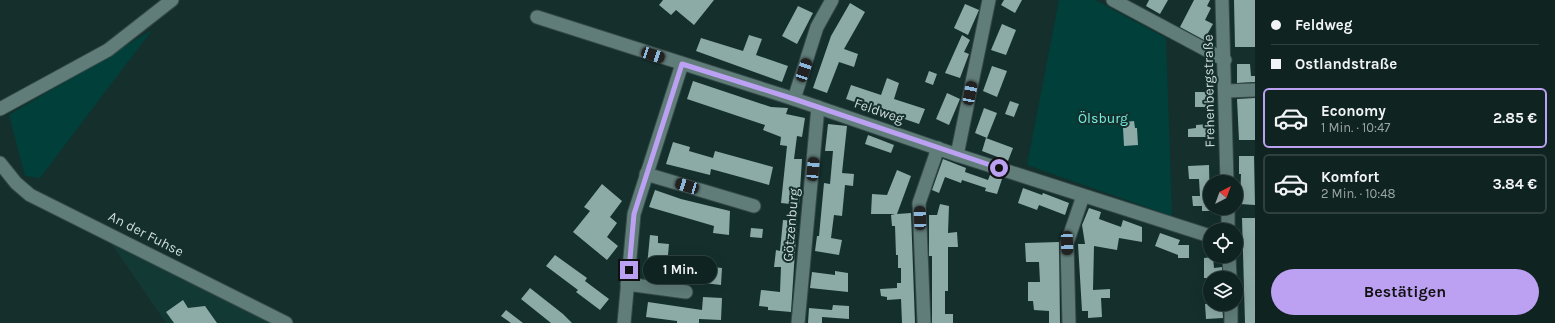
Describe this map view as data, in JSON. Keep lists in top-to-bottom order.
{
  "streets": {
    "street": [
      "Frehenbergstraße",
      "Feldweg",
      "Götzenburg",
      "An der Fuhse"
    ]
  },
  "crossings": [
    ["Feldweg", "Götzenburg"]
  ],
  "parks": ["Ölsburg"],
  "north": "top right",
  "page": {
    "banner": ["Feldweg", "Ostlandstraße"],
    "list": [
      {
        "name": "Economy",
        "note": "1 Min. · 10:47",
        "value": "2.85 €"
      },
      {
        "name": "Komfort",
        "note": "2 Min. · 10:48",
        "value": "3.84 €"
      }
    ],
    "bubble": "1 Min.",
    "buttons": "Bestätigen"
  }
}
